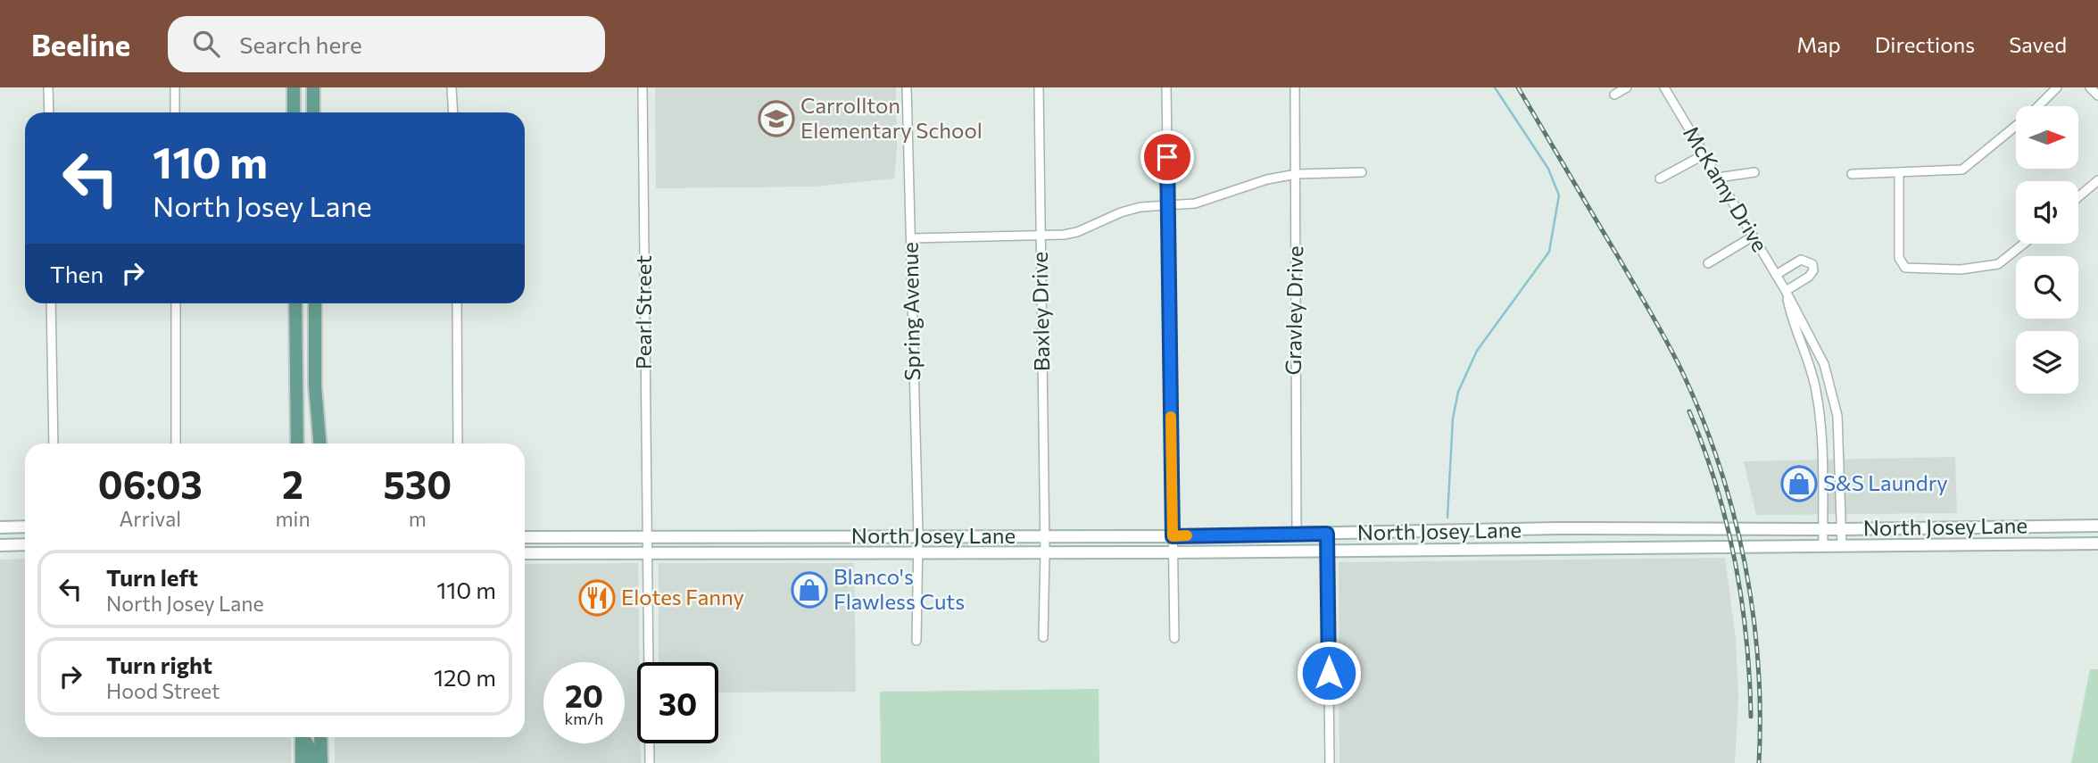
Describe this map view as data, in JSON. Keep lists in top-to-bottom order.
{
  "streets": {
    "main road": ["North Josey Lane"],
    "street": [
      "McKamy Drive",
      "Gravley Drive",
      "Spring Avenue",
      "Baxley Drive",
      "Pearl Street"
    ]
  },
  "crossings": [
    ["McKamy Drive", "North Josey Lane"],
    ["Gravley Drive", "North Josey Lane"],
    ["Spring Avenue", "North Josey Lane"],
    ["Baxley Drive", "North Josey Lane"],
    ["Pearl Street", "North Josey Lane"]
  ],
  "places": {
    "school or university": ["Carrollton Elementary School"],
    "shop": ["S&S Laundry", "Blanco's Flawless Cuts"],
    "restaurant": ["Elotes Fanny"]
  },
  "north": "right",
  "page": {
    "header": "Beeline",
    "search": "Search here",
    "nav": ["Map", "Directions", "Saved"],
    "turn": ["110 m", "North Josey Lane"],
    "then": "Then",
    "eta": [
      "06:03",
      "Arrival",
      "2",
      "min",
      "530",
      "m"
    ],
    "list": [
      {
        "name": "Turn left",
        "note": "North Josey Lane",
        "value": "110 m"
      },
      {
        "name": "Turn right",
        "note": "Hood Street",
        "value": "120 m"
      }
    ],
    "speed": "20 km/h",
    "limit": "30"
  }
}
